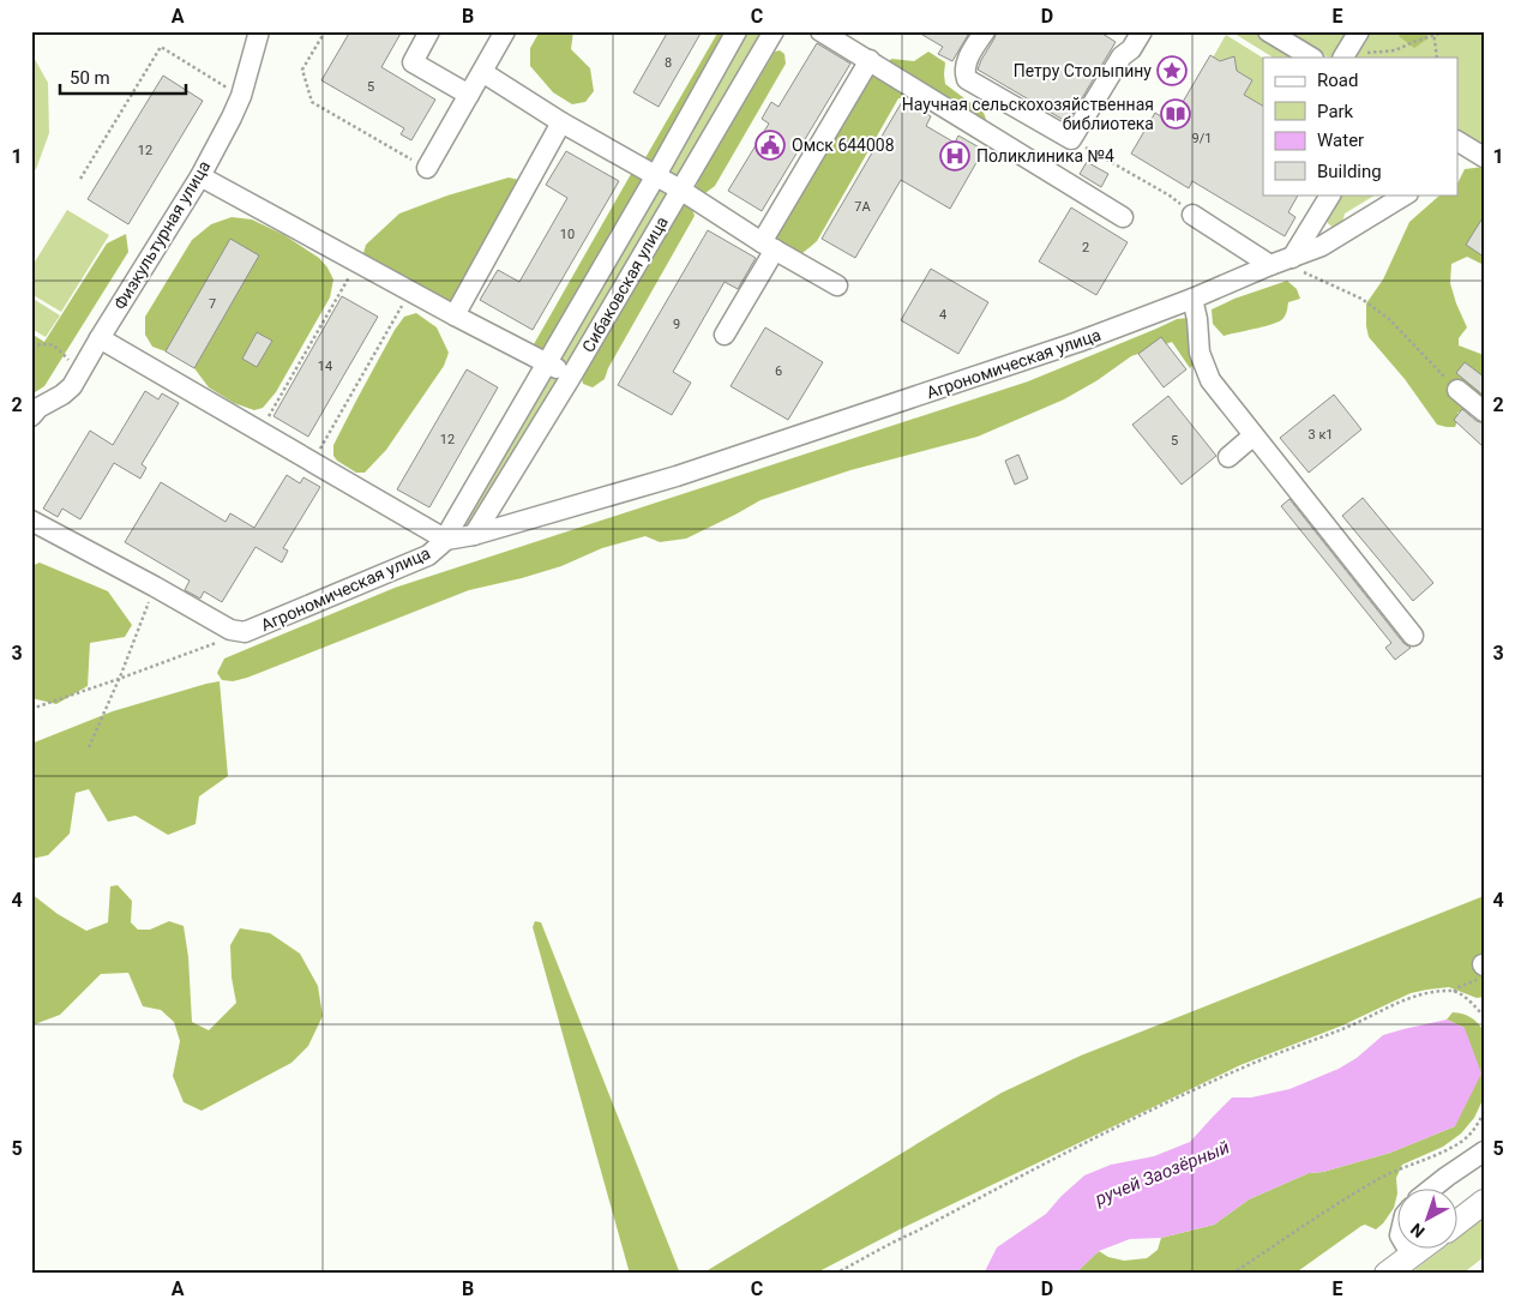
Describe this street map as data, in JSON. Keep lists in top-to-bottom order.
{
  "streets": {
    "street": ["Физкультурная улица", "Сибаковская улица", "Агрономическая улица"]
  },
  "crossings": [
    ["Сибаковская улица", "Агрономическая улица"]
  ],
  "water": ["ручей Заозёрный"],
  "places": {
    "place": ["Петру Столыпину"],
    "library": ["Научная сельскохозяйственная библиотека"],
    "public building": ["Омск 644008"],
    "hospital": ["Поликлиника №4"]
  },
  "house_numbers": [
    "8",
    "5",
    "9/1",
    "12",
    "7А",
    "10",
    "2",
    "7",
    "4",
    "9",
    "14",
    "6",
    "3 к1",
    "12",
    "5"
  ],
  "legend": [
    "Road",
    "Park",
    "Water",
    "Building"
  ],
  "scale_bar": "50 m",
  "north": "bottom left",
  "grid": {
    "columns": [
      "A",
      "B",
      "C",
      "D",
      "E"
    ],
    "rows": [
      "1",
      "2",
      "3",
      "4",
      "5"
    ]
  }
}
